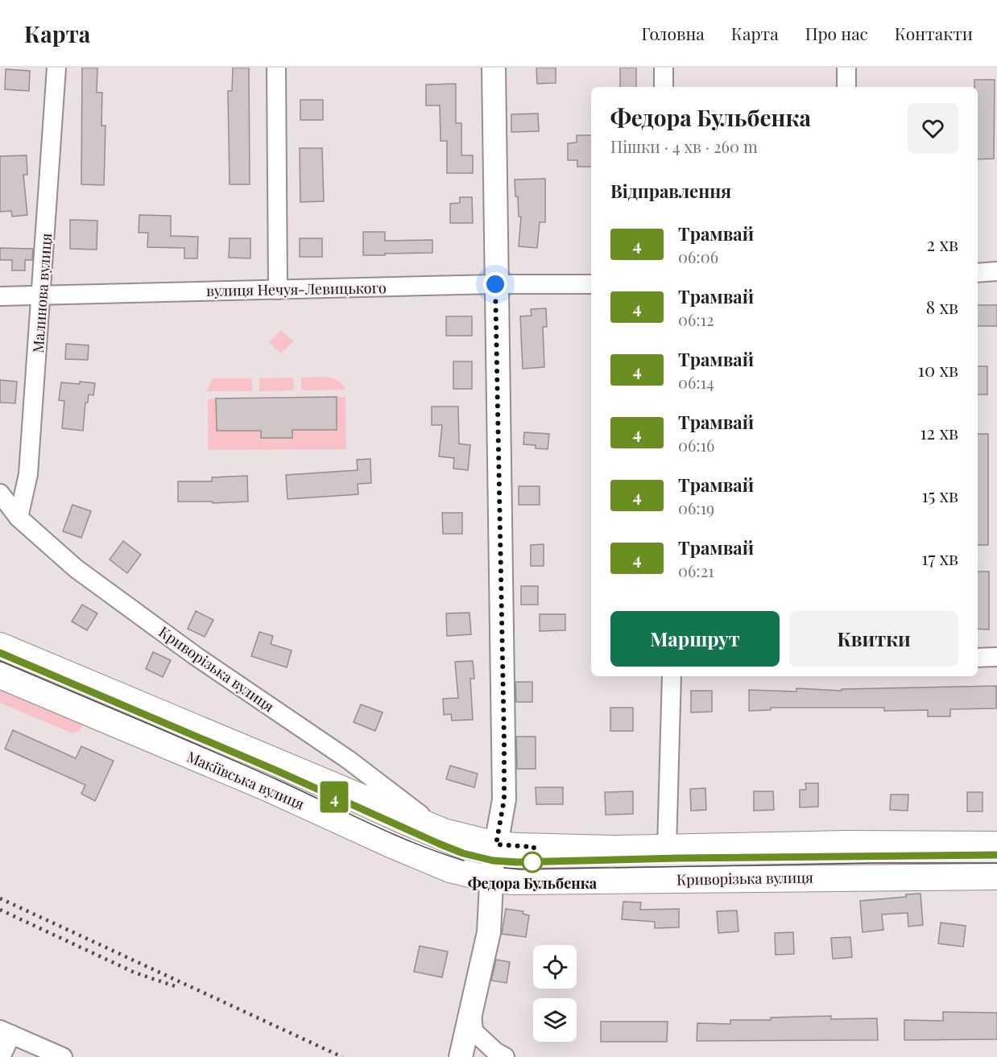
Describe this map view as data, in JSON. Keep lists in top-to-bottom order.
{
  "streets": {
    "main road": ["Криворізька вулиця", "Макіївська вулиця"],
    "street": ["вулиця Нечуя-Левицького", "Малинова вулиця"]
  },
  "crossings": [
    ["вулиця Нечуя-Левицького", "Малинова вулиця"],
    ["Малинова вулиця", "Криворізька вулиця"],
    ["Криворізька вулиця", "Макіївська вулиця"]
  ],
  "places": ["Федора Бульбенка"],
  "lines": ["tram line 4"],
  "page": {
    "header": "Карта",
    "nav": [
      "Головна",
      "Карта",
      "Про нас",
      "Контакти"
    ],
    "on_map": "4",
    "heading": [
      ["Федора Бульбенка", "Пішки · 4 хв · 260 m"],
      "Відправлення"
    ],
    "list": [
      {
        "mark": "4",
        "name": "Трамвай",
        "note": "06:06",
        "value": "2 хв"
      },
      {
        "mark": "4",
        "name": "Трамвай",
        "note": "06:12",
        "value": "8 хв"
      },
      {
        "mark": "4",
        "name": "Трамвай",
        "note": "06:14",
        "value": "10 хв"
      },
      {
        "mark": "4",
        "name": "Трамвай",
        "note": "06:16",
        "value": "12 хв"
      },
      {
        "mark": "4",
        "name": "Трамвай",
        "note": "06:19",
        "value": "15 хв"
      },
      {
        "mark": "4",
        "name": "Трамвай",
        "note": "06:21",
        "value": "17 хв"
      }
    ],
    "buttons": ["Маршрут", "Квитки"]
  }
}
